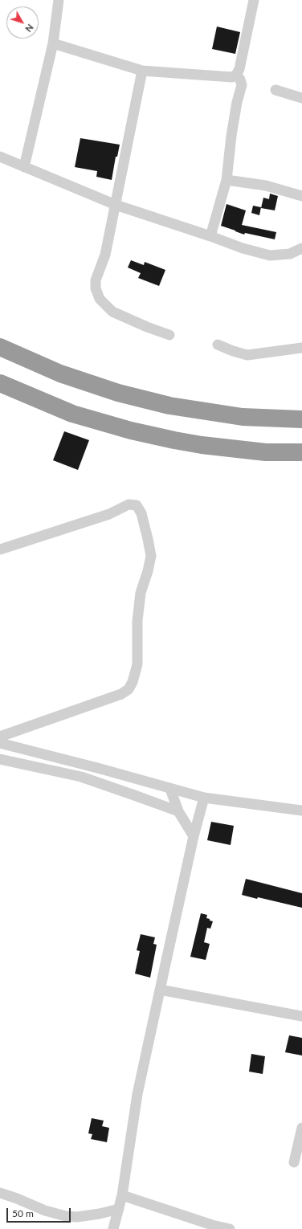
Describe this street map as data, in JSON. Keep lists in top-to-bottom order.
{
  "scale_bar": "50 m",
  "north": "bottom right"
}
